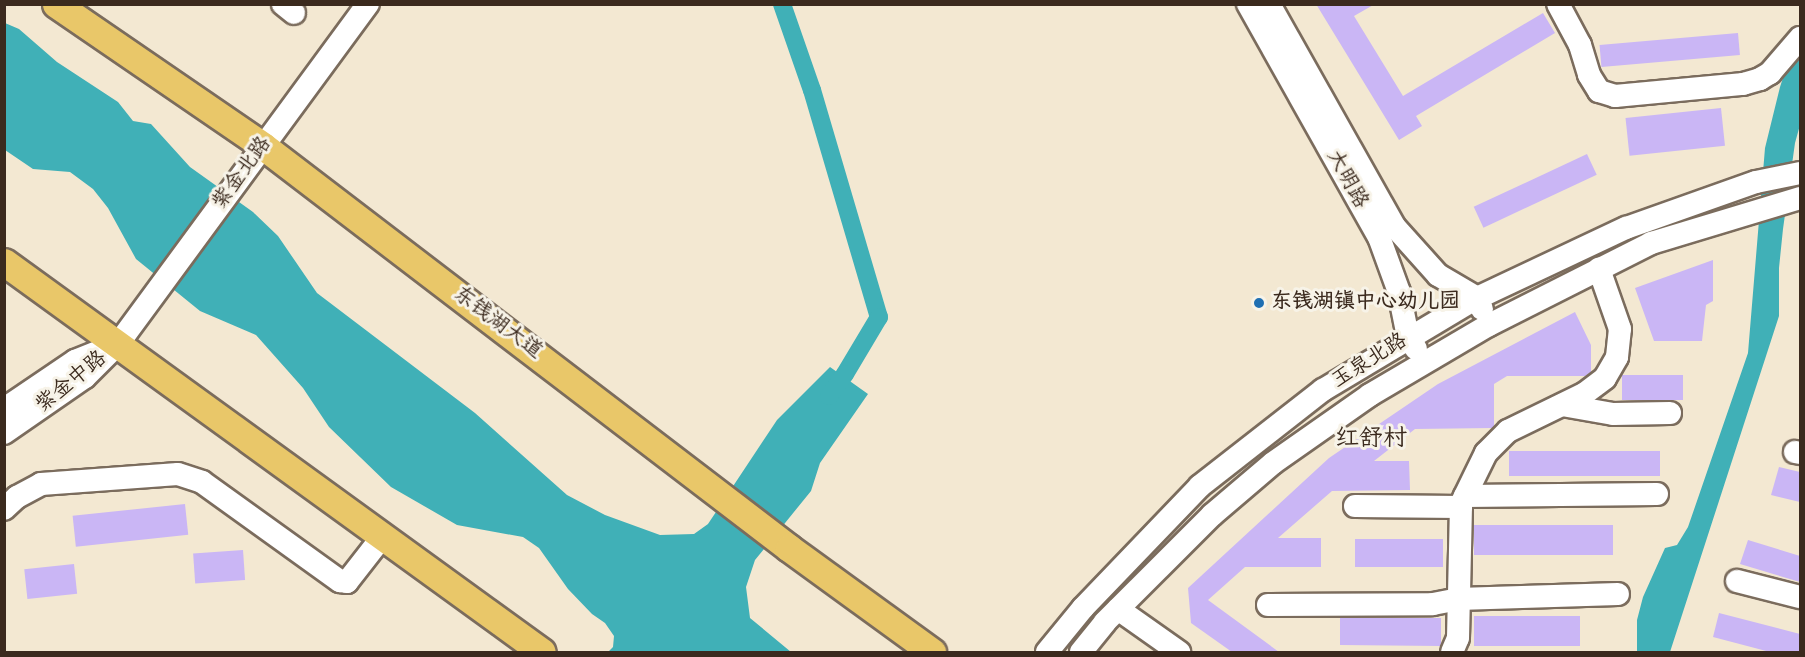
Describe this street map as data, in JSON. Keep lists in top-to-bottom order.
{
  "streets": {
    "main road": ["东钱湖大道"],
    "street": [
      "紫金北路",
      "大明路",
      "玉泉北路",
      "紫金中路"
    ]
  },
  "crossings": [
    ["紫金北路", "东钱湖大道"],
    ["紫金北路", "紫金中路"],
    ["大明路", "玉泉北路"]
  ],
  "districts": ["红舒村"],
  "places": ["东钱湖镇中心幼儿园"]
}
